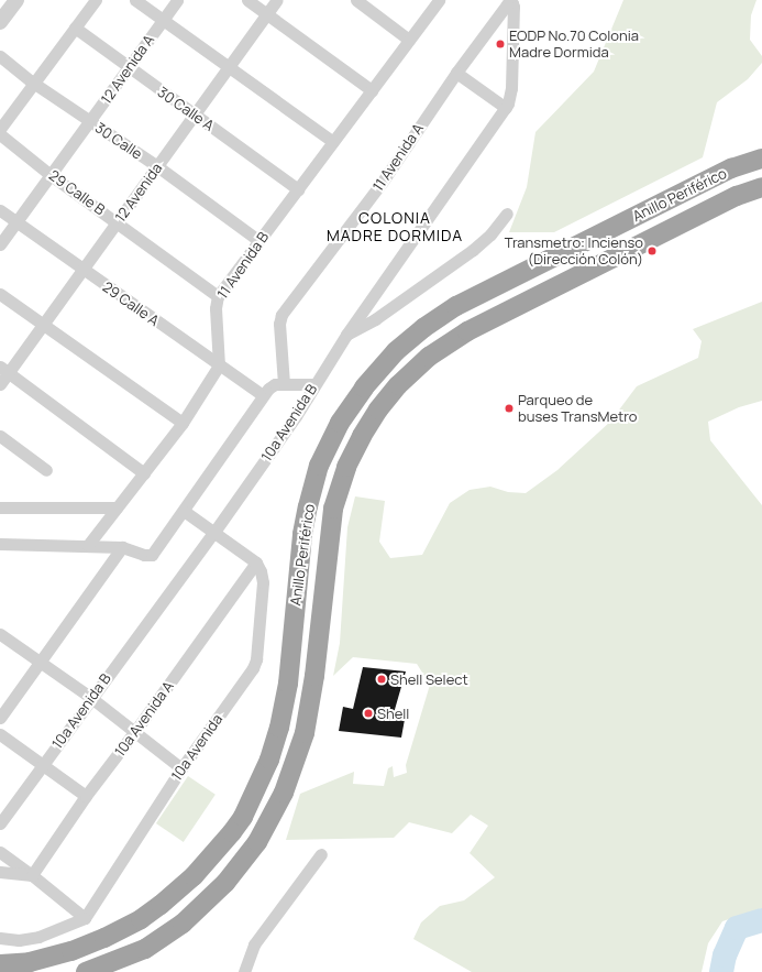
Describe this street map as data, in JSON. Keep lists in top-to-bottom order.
{
  "streets": {
    "highway": ["Anillo Periférico"],
    "street": [
      "12 Avenida A",
      "30 Calle A",
      "30 Calle",
      "11 Avenida A",
      "29 Calle B",
      "12 Avenida",
      "11 Avenida B",
      "29 Calle A",
      "10a Avenida B",
      "10a Avenida A",
      "10a Avenida"
    ]
  },
  "crossings": [
    ["12 Avenida A", "30 Calle A"],
    ["12 Avenida A", "30 Calle"],
    ["12 Avenida A", "29 Calle B"],
    ["12 Avenida A", "29 Calle A"],
    ["30 Calle A", "12 Avenida"],
    ["30 Calle A", "11 Avenida B"],
    ["30 Calle", "12 Avenida"],
    ["30 Calle", "11 Avenida B"],
    ["11 Avenida A", "10a Avenida B"],
    ["29 Calle B", "12 Avenida"],
    ["29 Calle B", "11 Avenida B"],
    ["12 Avenida", "29 Calle A"],
    ["11 Avenida B", "29 Calle A"],
    ["10a Avenida A", "10a Avenida"]
  ],
  "districts": ["COLONIA MADRE DORMIDA"],
  "places": [
    "EODP No.70 Colonia Madre Dormida",
    "Transmetro: Incienso (Dirección Colón)",
    "Parqueo de buses TransMetro",
    "Shell Select",
    "Shell"
  ]
}
